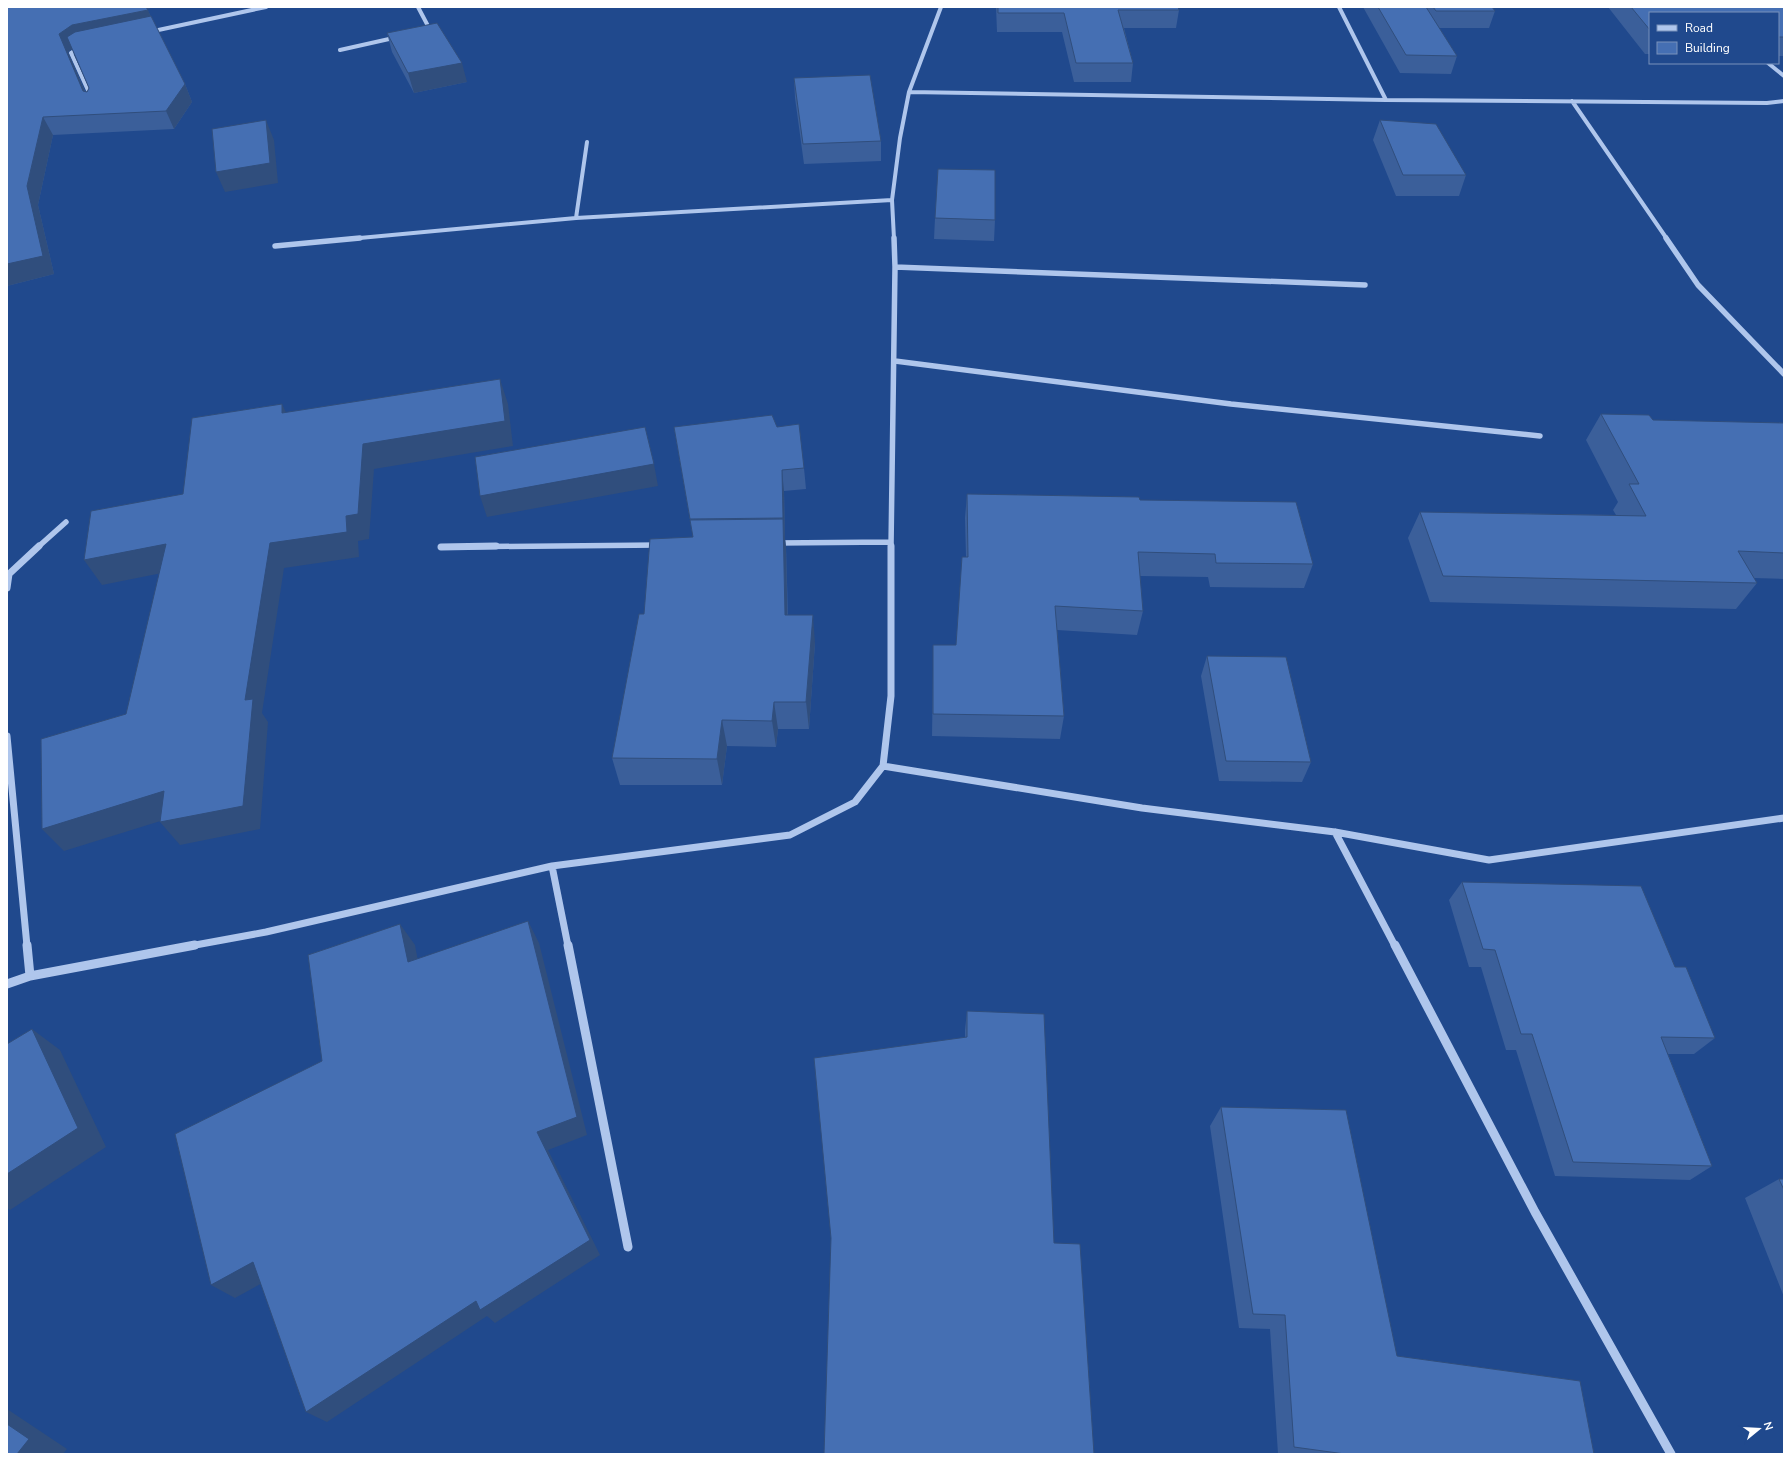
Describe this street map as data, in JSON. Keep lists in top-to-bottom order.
{
  "legend": ["Road", "Building"],
  "north": "right"
}
